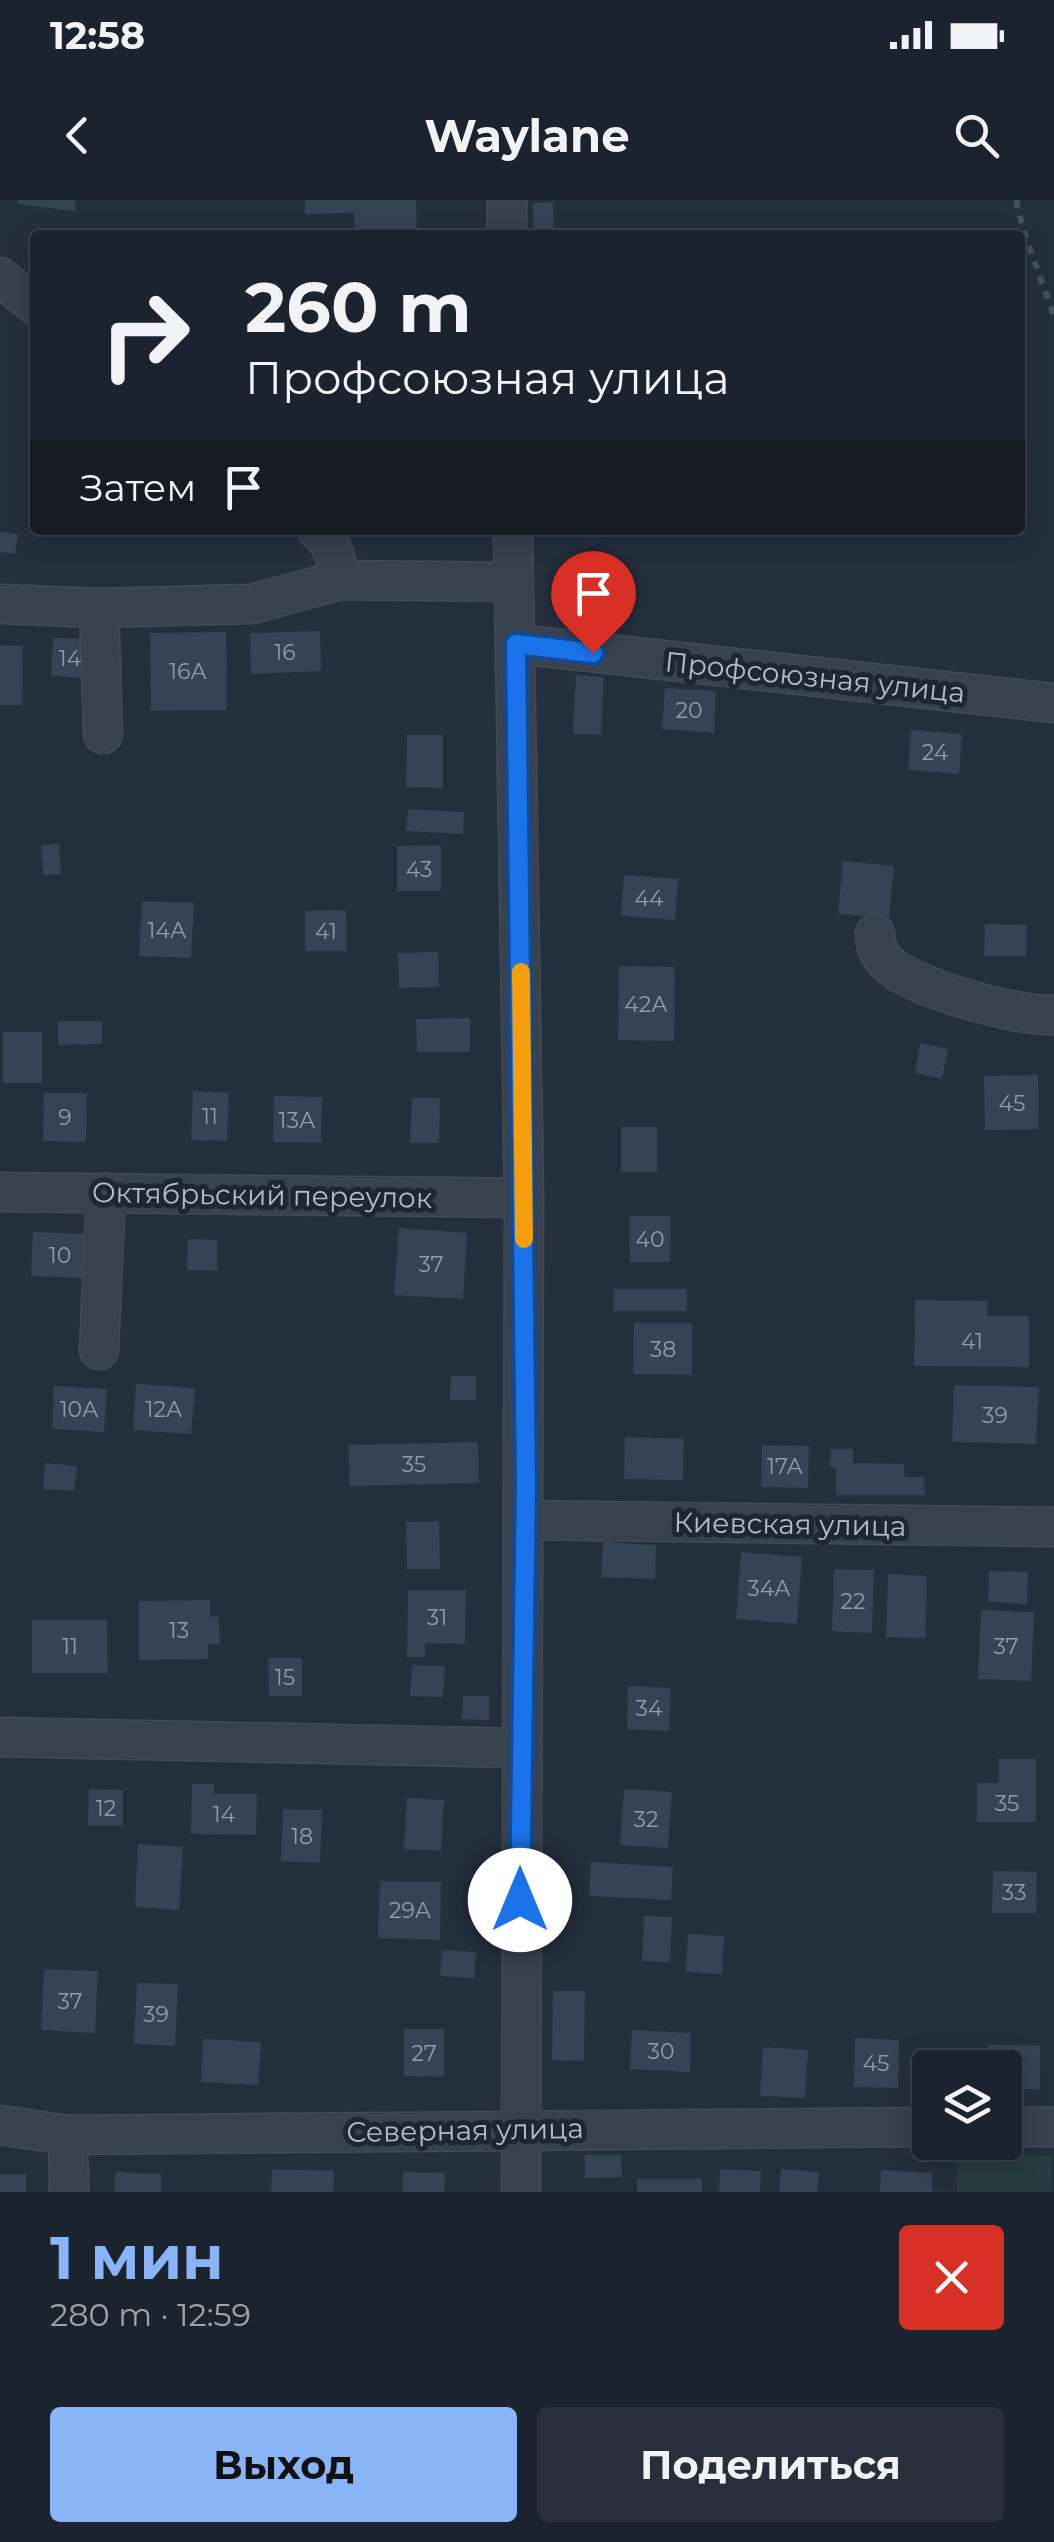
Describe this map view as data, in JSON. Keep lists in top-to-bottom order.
{
  "streets": {
    "street": [
      "Профсоюзная улица",
      "Октябрьский переулок",
      "Киевская улица",
      "Северная улица"
    ]
  },
  "house_numbers": [
    "16",
    "14",
    "16А",
    "20",
    "24",
    "43",
    "44",
    "14А",
    "41",
    "42А",
    "45",
    "11",
    "9",
    "13А",
    "40",
    "10",
    "37",
    "41",
    "38",
    "10А",
    "12А",
    "39",
    "35",
    "17А",
    "34А",
    "22",
    "31",
    "13",
    "11",
    "37",
    "15",
    "34",
    "35",
    "12",
    "14",
    "32",
    "18",
    "33",
    "29А",
    "37",
    "39",
    "30",
    "27",
    "45"
  ],
  "page": {
    "status": "12:58",
    "header": "Waylane",
    "turn": ["260 m", "Профсоюзная улица"],
    "then": "Затем",
    "heading": ["1 мин", "280 m · 12:59"],
    "buttons": ["Выход", "Поделиться"]
  }
}
